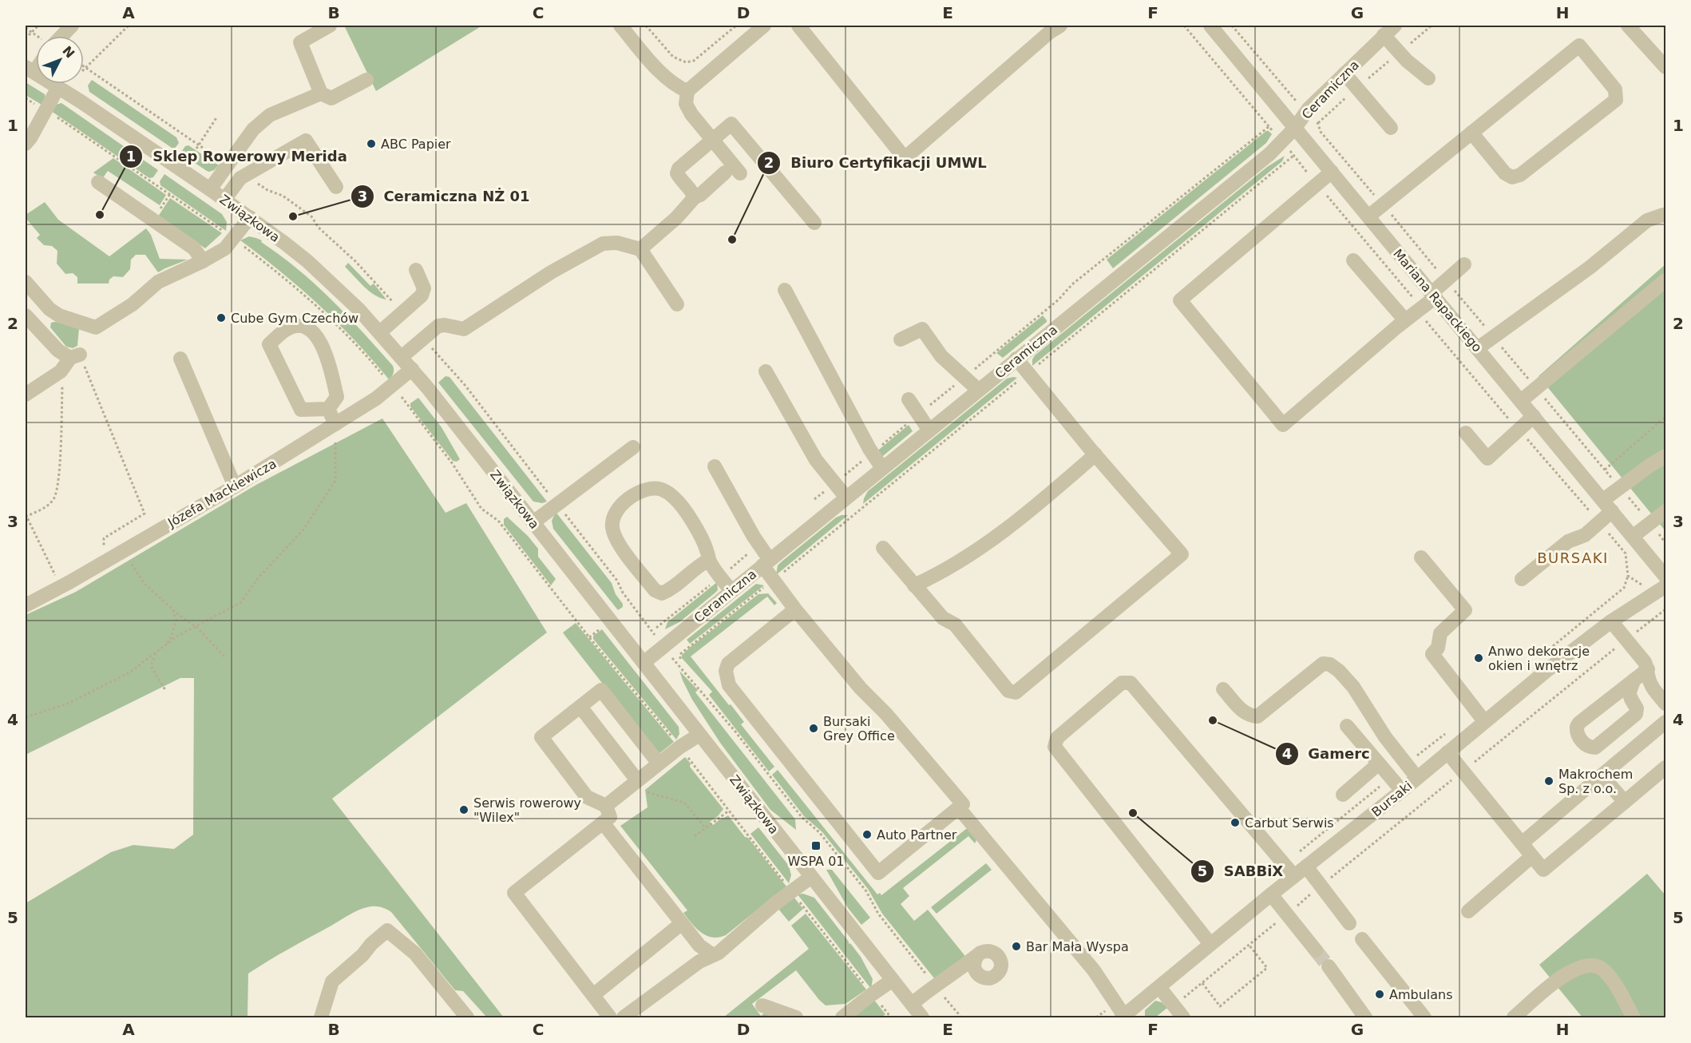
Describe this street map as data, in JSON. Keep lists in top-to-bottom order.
{
  "streets": {
    "street": [
      "Ceramiczna",
      "Związkowa",
      "Mariana Rapackiego",
      "Józefa Mackiewicza",
      "Bursaki"
    ]
  },
  "crossings": [
    ["Ceramiczna", "Związkowa"],
    ["Ceramiczna", "Mariana Rapackiego"],
    ["Związkowa", "Józefa Mackiewicza"]
  ],
  "districts": ["BURSAKI"],
  "places": {
    "other": [
      "ABC Papier",
      "Sklep Rowerowy Merida",
      "Ceramiczna NŻ 01",
      "Biuro Certyfikacji UMWL",
      "Cube Gym Czechów",
      "Anwo dekoracje okien i wnętrz",
      "Gamerc",
      "Bursaki Grey Office",
      "Makrochem Sp. z o.o.",
      "Serwis rowerowy \"Wilex\"",
      "SABBiX",
      "Carbut Serwis",
      "Auto Partner",
      "Bar Mała Wyspa",
      "Ambulans"
    ],
    "transit": ["WSPA 01"]
  },
  "north": "top right",
  "grid": {
    "columns": [
      "A",
      "B",
      "C",
      "D",
      "E",
      "F",
      "G",
      "H"
    ],
    "rows": [
      "1",
      "2",
      "3",
      "4",
      "5"
    ]
  }
}
